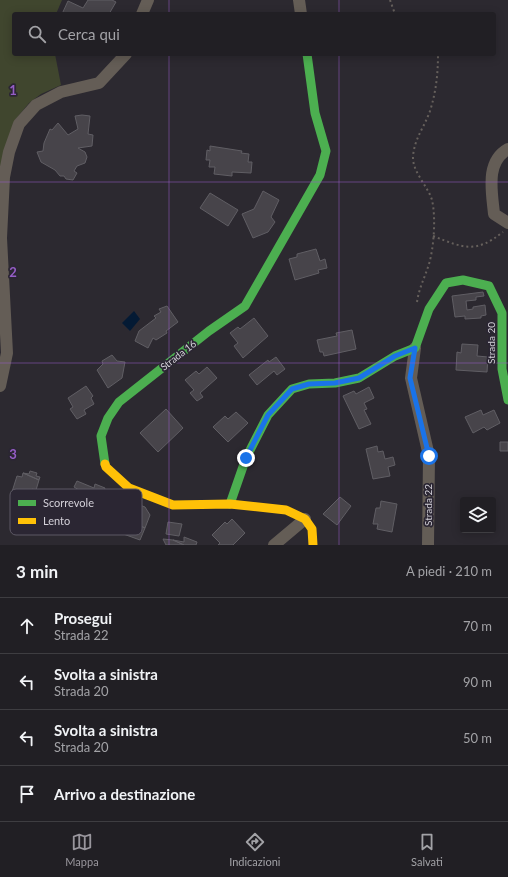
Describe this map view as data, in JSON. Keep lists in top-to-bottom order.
{
  "streets": {
    "street": ["Strada 20", "Strada 16", "Strada 22"]
  },
  "crossings": [
    ["Strada 20", "Strada 22"]
  ],
  "legend": ["Scorrevole", "Lento"],
  "page": {
    "search": "Cerca qui",
    "heading": ["3 min", "A piedi · 210 m"],
    "list": [
      ["Prosegui", "Strada 22", "70 m"],
      ["Svolta a sinistra", "Strada 20", "90 m"],
      ["Svolta a sinistra", "Strada 20", "50 m"],
      "Arrivo a destinazione"
    ],
    "nav": ["Mappa", "Indicazioni", "Salvati"]
  },
  "grid": {
    "rows": ["1", "2", "3"]
  }
}
